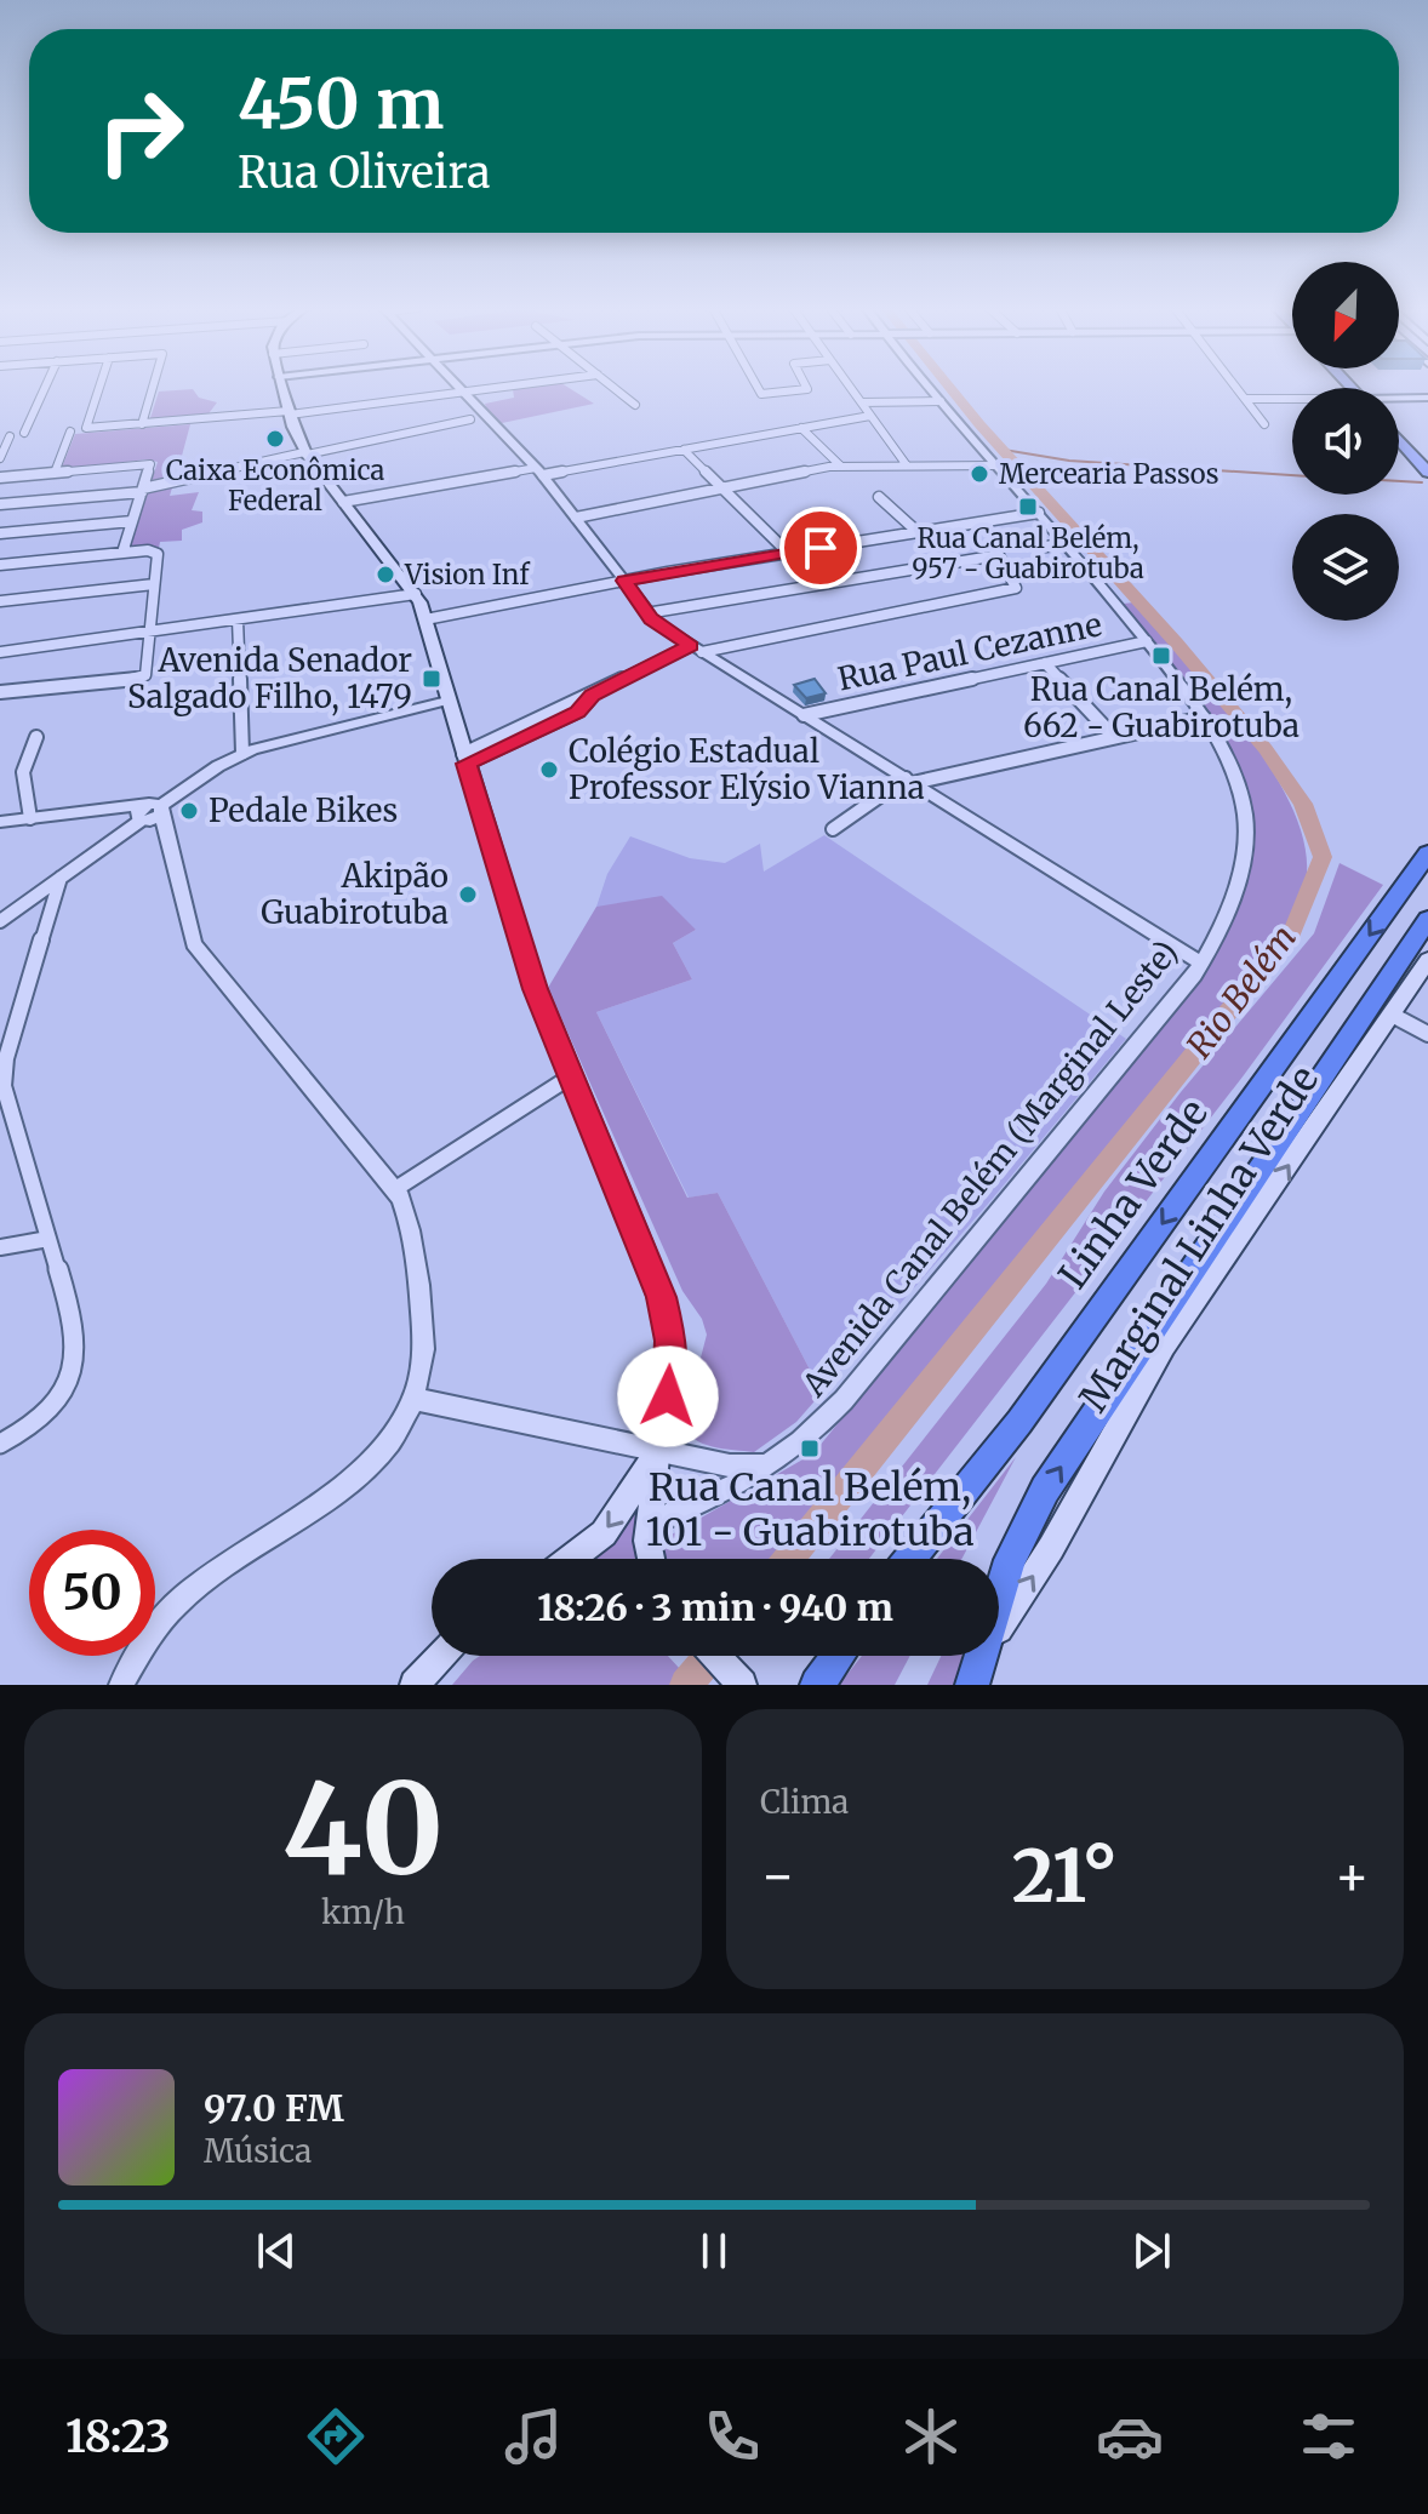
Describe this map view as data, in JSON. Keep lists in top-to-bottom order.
{
  "streets": {
    "highway": ["Linha Verde"],
    "main road": ["Marginal Linha Verde"],
    "street": ["Rua Paul Cezanne", "Avenida Canal Belém (Marginal Leste)"]
  },
  "crossings": [
    ["Rua Paul Cezanne", "Avenida Canal Belém (Marginal Leste)"]
  ],
  "one_way": ["Marginal Linha Verde"],
  "water": ["Rio Belém"],
  "places": {
    "other": [
      "Caixa Econômica Federal",
      "Mercearia Passos",
      "Vision Inf",
      "Colégio Estadual Professor Elýsio Vianna",
      "Pedale Bikes",
      "Akipão Guabirotuba"
    ],
    "transit": [
      "Rua Canal Belém, 957 - Guabirotuba",
      "Rua Canal Belém, 662 - Guabirotuba",
      "Avenida Senador Salgado Filho, 1479",
      "Rua Canal Belém, 101 - Guabirotuba"
    ]
  },
  "north": "bottom left",
  "page": {
    "turn": ["450 m", "Rua Oliveira"],
    "limit": "50",
    "trip": "18:26 · 3 min · 940 m",
    "tile": [
      ["40", "km/h"],
      "Clima"
    ],
    "heat": ["−", "21°", "+"],
    "song": ["97.0 FM", "Música"],
    "tabs": "18:23"
  }
}
